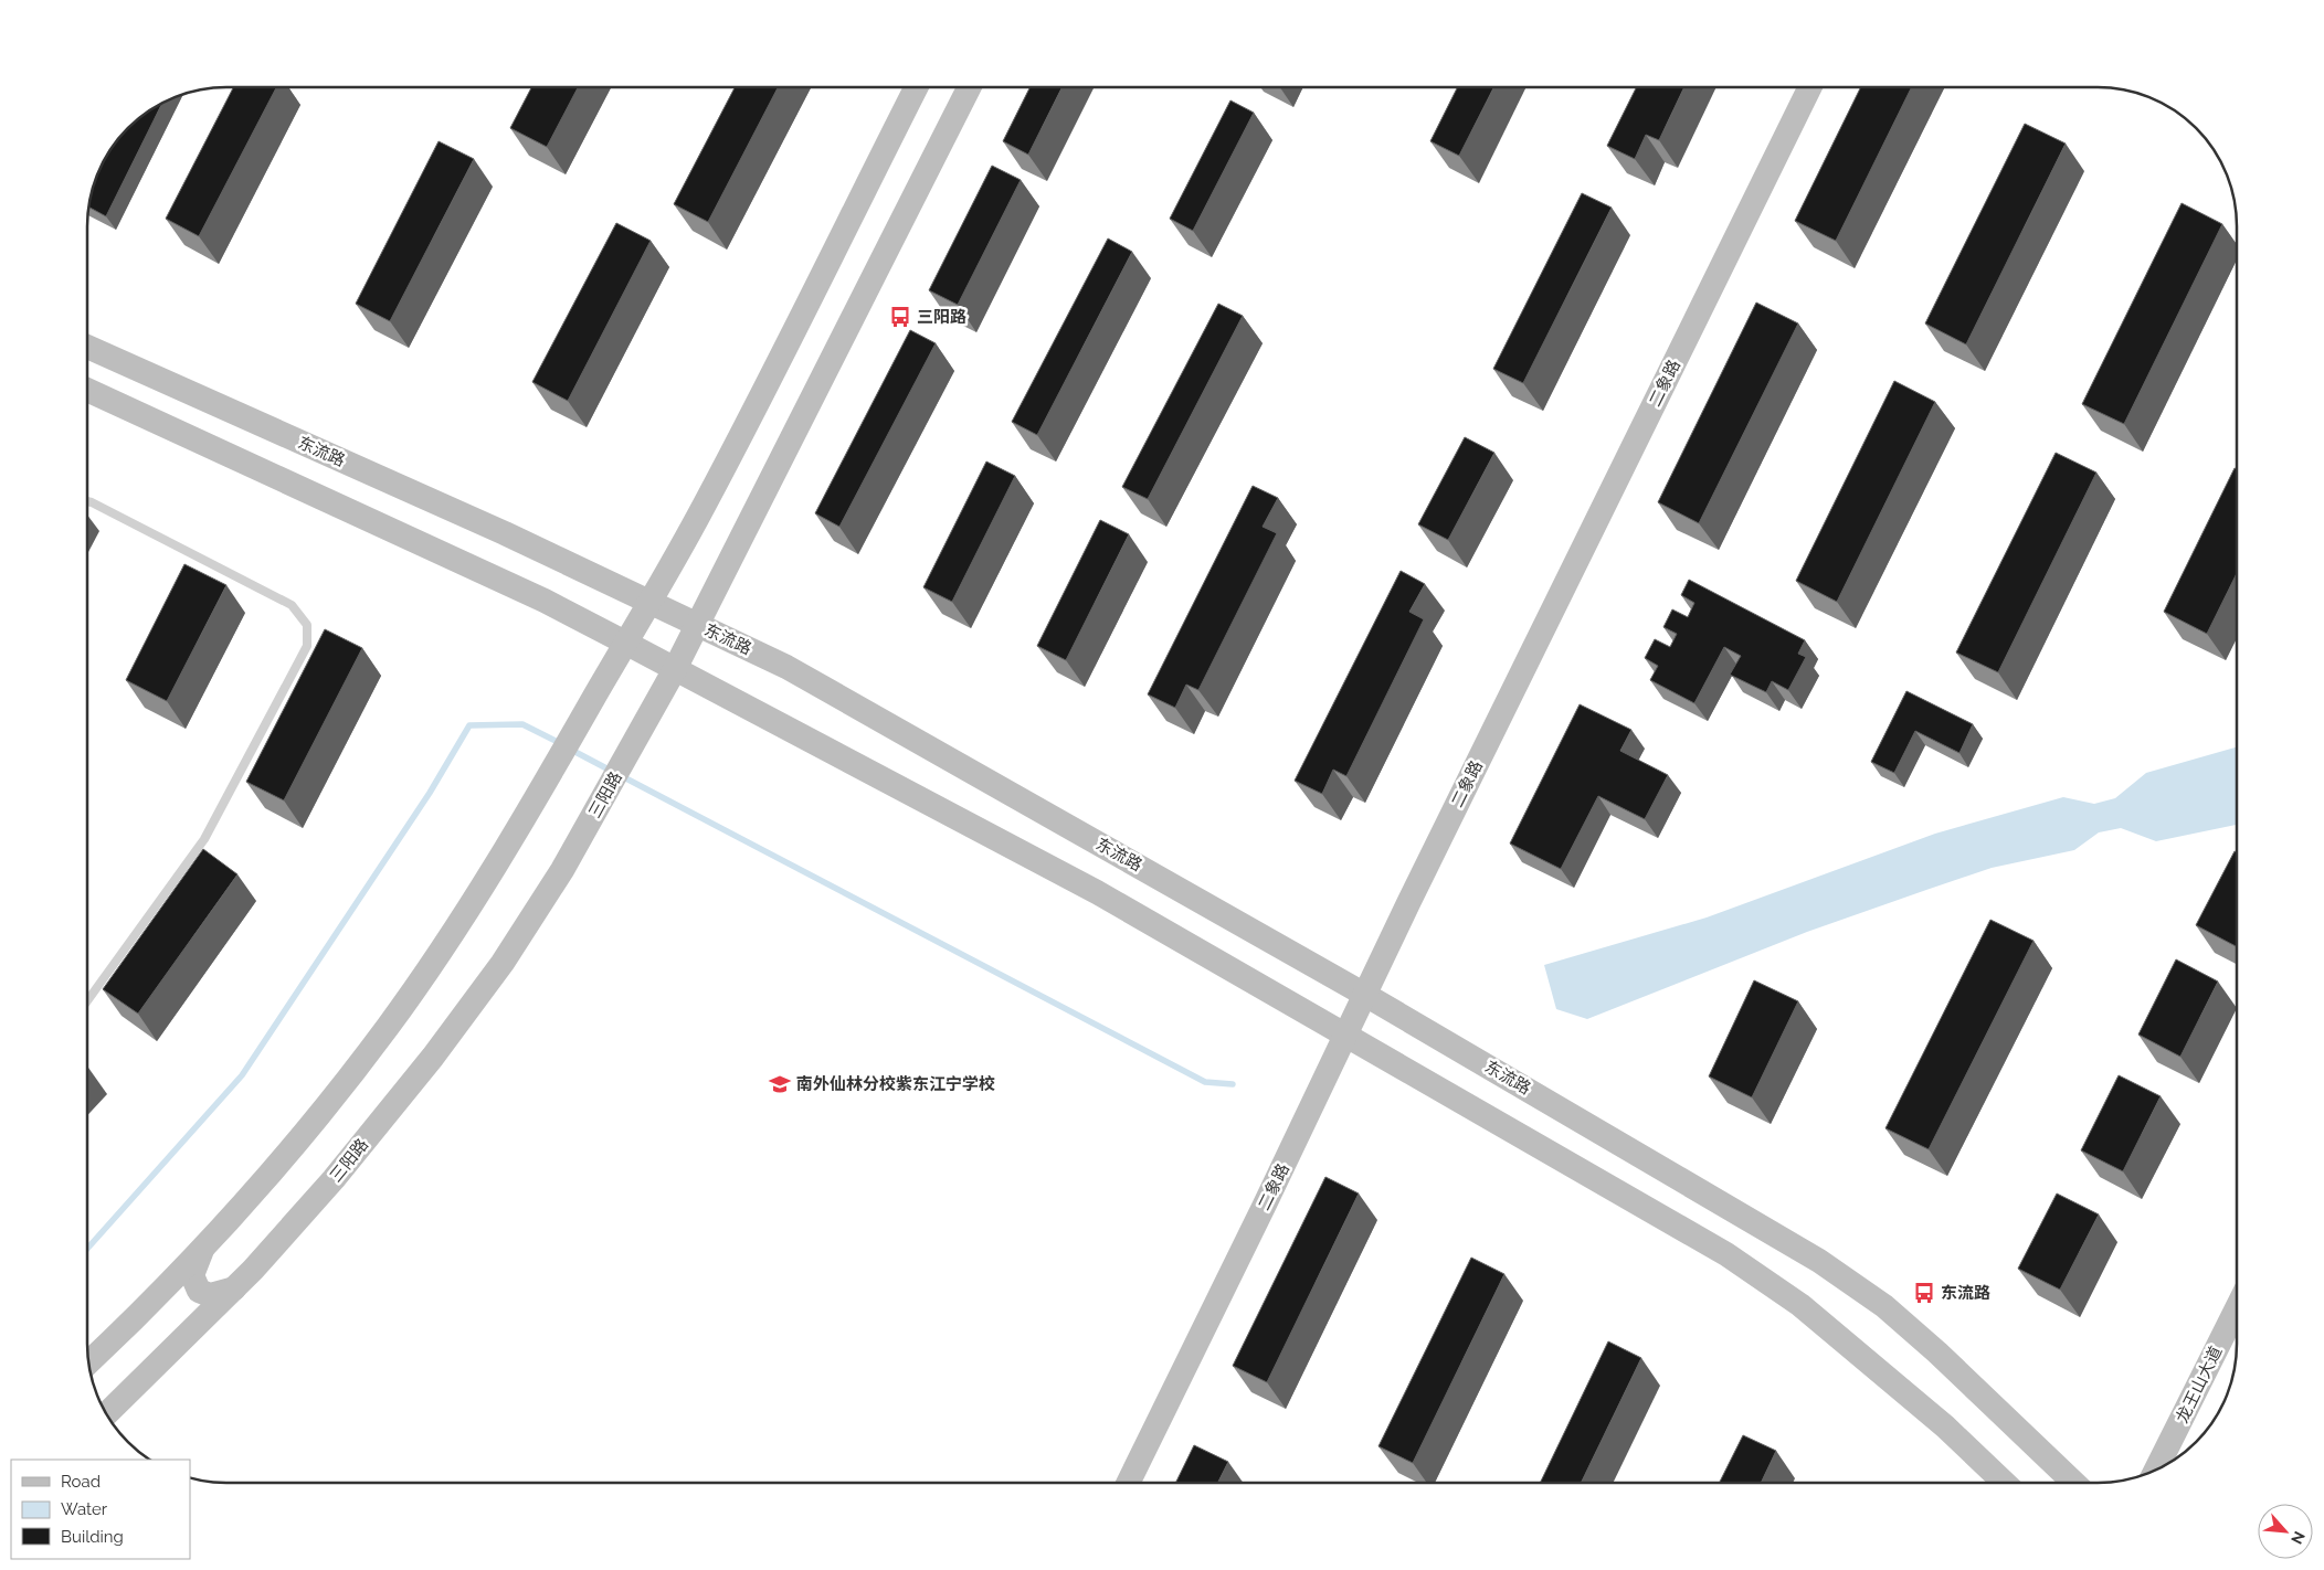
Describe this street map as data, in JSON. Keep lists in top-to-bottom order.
{
  "streets": {
    "main road": [
      "二象路",
      "东流路",
      "三阳路",
      "龙王山大道"
    ]
  },
  "crossings": [
    ["二象路", "东流路"],
    ["东流路", "三阳路"]
  ],
  "places": {
    "bus stop": ["三阳路", "东流路"],
    "school or university": ["南外仙林分校紫东江宁学校"]
  },
  "legend": ["Road", "Water", "Building"],
  "north": "bottom right"
}
